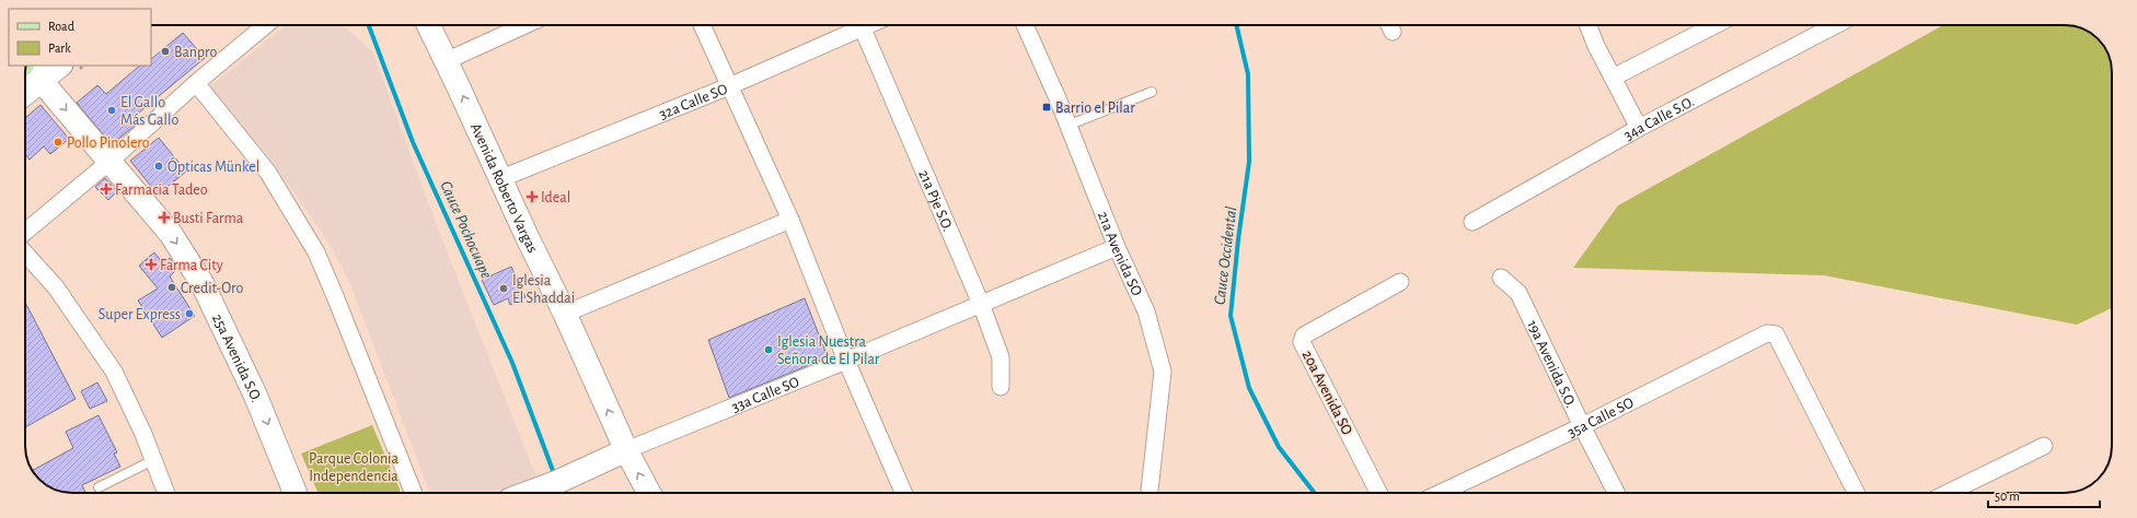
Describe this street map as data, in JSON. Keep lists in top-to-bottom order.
{
  "streets": {
    "street": [
      "32a Calle SO",
      "34a Calle S.O.",
      "Avenida Roberto Vargas",
      "21a Pje S.O.",
      "21a Avenida SO",
      "25a Avenida S.O.",
      "19a Avenida S.O.",
      "20a Avenida SO",
      "33a Calle SO",
      "35a Calle SO"
    ]
  },
  "crossings": [
    ["32a Calle SO", "Avenida Roberto Vargas"],
    ["Avenida Roberto Vargas", "33a Calle SO"],
    ["21a Pje S.O.", "33a Calle SO"],
    ["21a Avenida SO", "33a Calle SO"],
    ["19a Avenida S.O.", "35a Calle SO"]
  ],
  "one_way": ["Avenida Roberto Vargas"],
  "water": ["Cauce Pochocuape", "Cauce Occidental"],
  "parks": ["Parque Colonia Independencia"],
  "places": {
    "other": [
      "Banpro",
      "El Gallo Más Gallo",
      "Pollo Pinolero",
      "Ópticas Münkel",
      "Credit-Oro",
      "Iglesia El Shaddai",
      "Super Express",
      "Iglesia Nuestra Señora de El Pilar"
    ],
    "transit": ["Barrio el Pilar"],
    "health": [
      "Farmacia Tadeo",
      "Ideal",
      "Busti Farma",
      "Farma City"
    ]
  },
  "legend": ["Road", "Park"],
  "scale_bar": "50 m"
}
